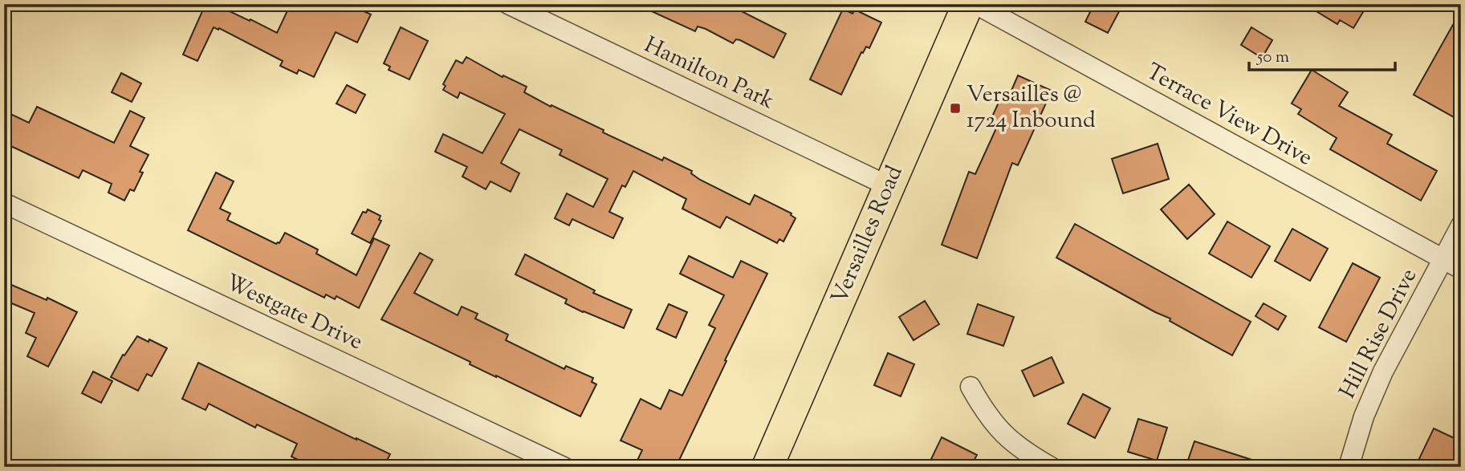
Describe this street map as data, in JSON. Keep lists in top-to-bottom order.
{
  "streets": {
    "main road": ["Versailles Road"],
    "street": [
      "Hamilton Park",
      "Terrace View Drive",
      "Westgate Drive",
      "Hill Rise Drive"
    ]
  },
  "crossings": [
    ["Hamilton Park", "Versailles Road"],
    ["Terrace View Drive", "Hill Rise Drive"]
  ],
  "places": {
    "transit": ["Versailles @ 1724 Inbound"]
  },
  "scale_bar": "50 m"
}
